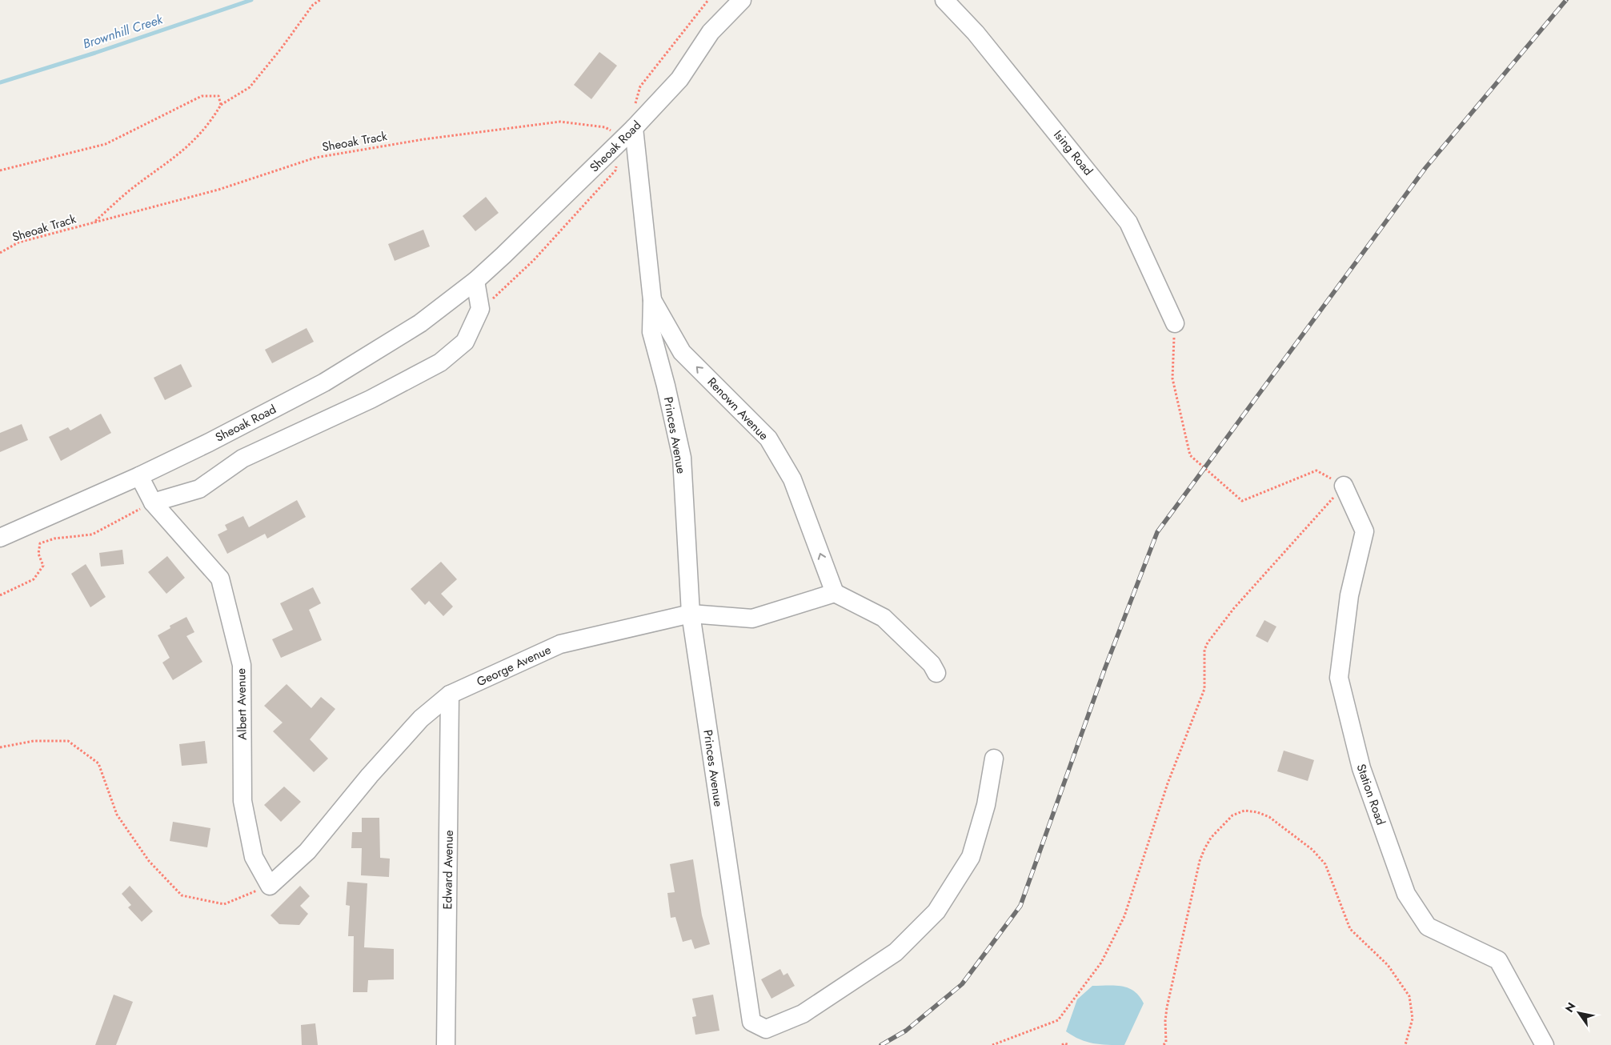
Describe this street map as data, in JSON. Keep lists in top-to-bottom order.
{
  "streets": {
    "street": [
      "Sheoak Road",
      "Ising Road",
      "Renown Avenue",
      "Princes Avenue",
      "George Avenue",
      "Albert Avenue",
      "Station Road",
      "Edward Avenue"
    ],
    "path": ["Sheoak Track"]
  },
  "crossings": [
    ["Sheoak Track", "Sheoak Road"],
    ["Sheoak Track", "Princes Avenue"],
    ["Sheoak Road", "Princes Avenue"],
    ["Sheoak Road", "Albert Avenue"],
    ["Renown Avenue", "Princes Avenue"],
    ["Renown Avenue", "George Avenue"],
    ["Princes Avenue", "George Avenue"],
    ["George Avenue", "Albert Avenue"],
    ["George Avenue", "Edward Avenue"]
  ],
  "one_way": ["Renown Avenue"],
  "water": ["Brownhill Creek"],
  "north": "top left"
}
